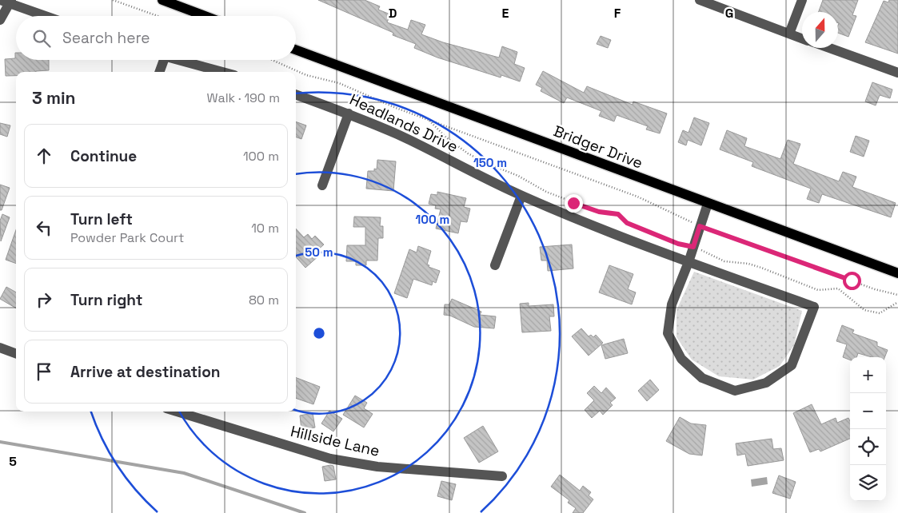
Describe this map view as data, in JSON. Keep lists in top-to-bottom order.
{
  "streets": {
    "main road": ["Bridger Drive"],
    "street": ["Headlands Drive", "Hillside Lane"]
  },
  "north": "top",
  "page": {
    "search": "Search here",
    "heading": ["3 min", "Walk · 190 m"],
    "list": [
      ["Continue", "100 m"],
      ["Turn left", "Powder Park Court", "10 m"],
      ["Turn right", "80 m"],
      "Arrive at destination"
    ],
    "map_buttons": ["+", "−"]
  },
  "grid": {
    "columns": [
      "D",
      "E",
      "F",
      "G"
    ],
    "rows": ["5"]
  },
  "rings": ["150 m", "100 m", "50 m"]
}
